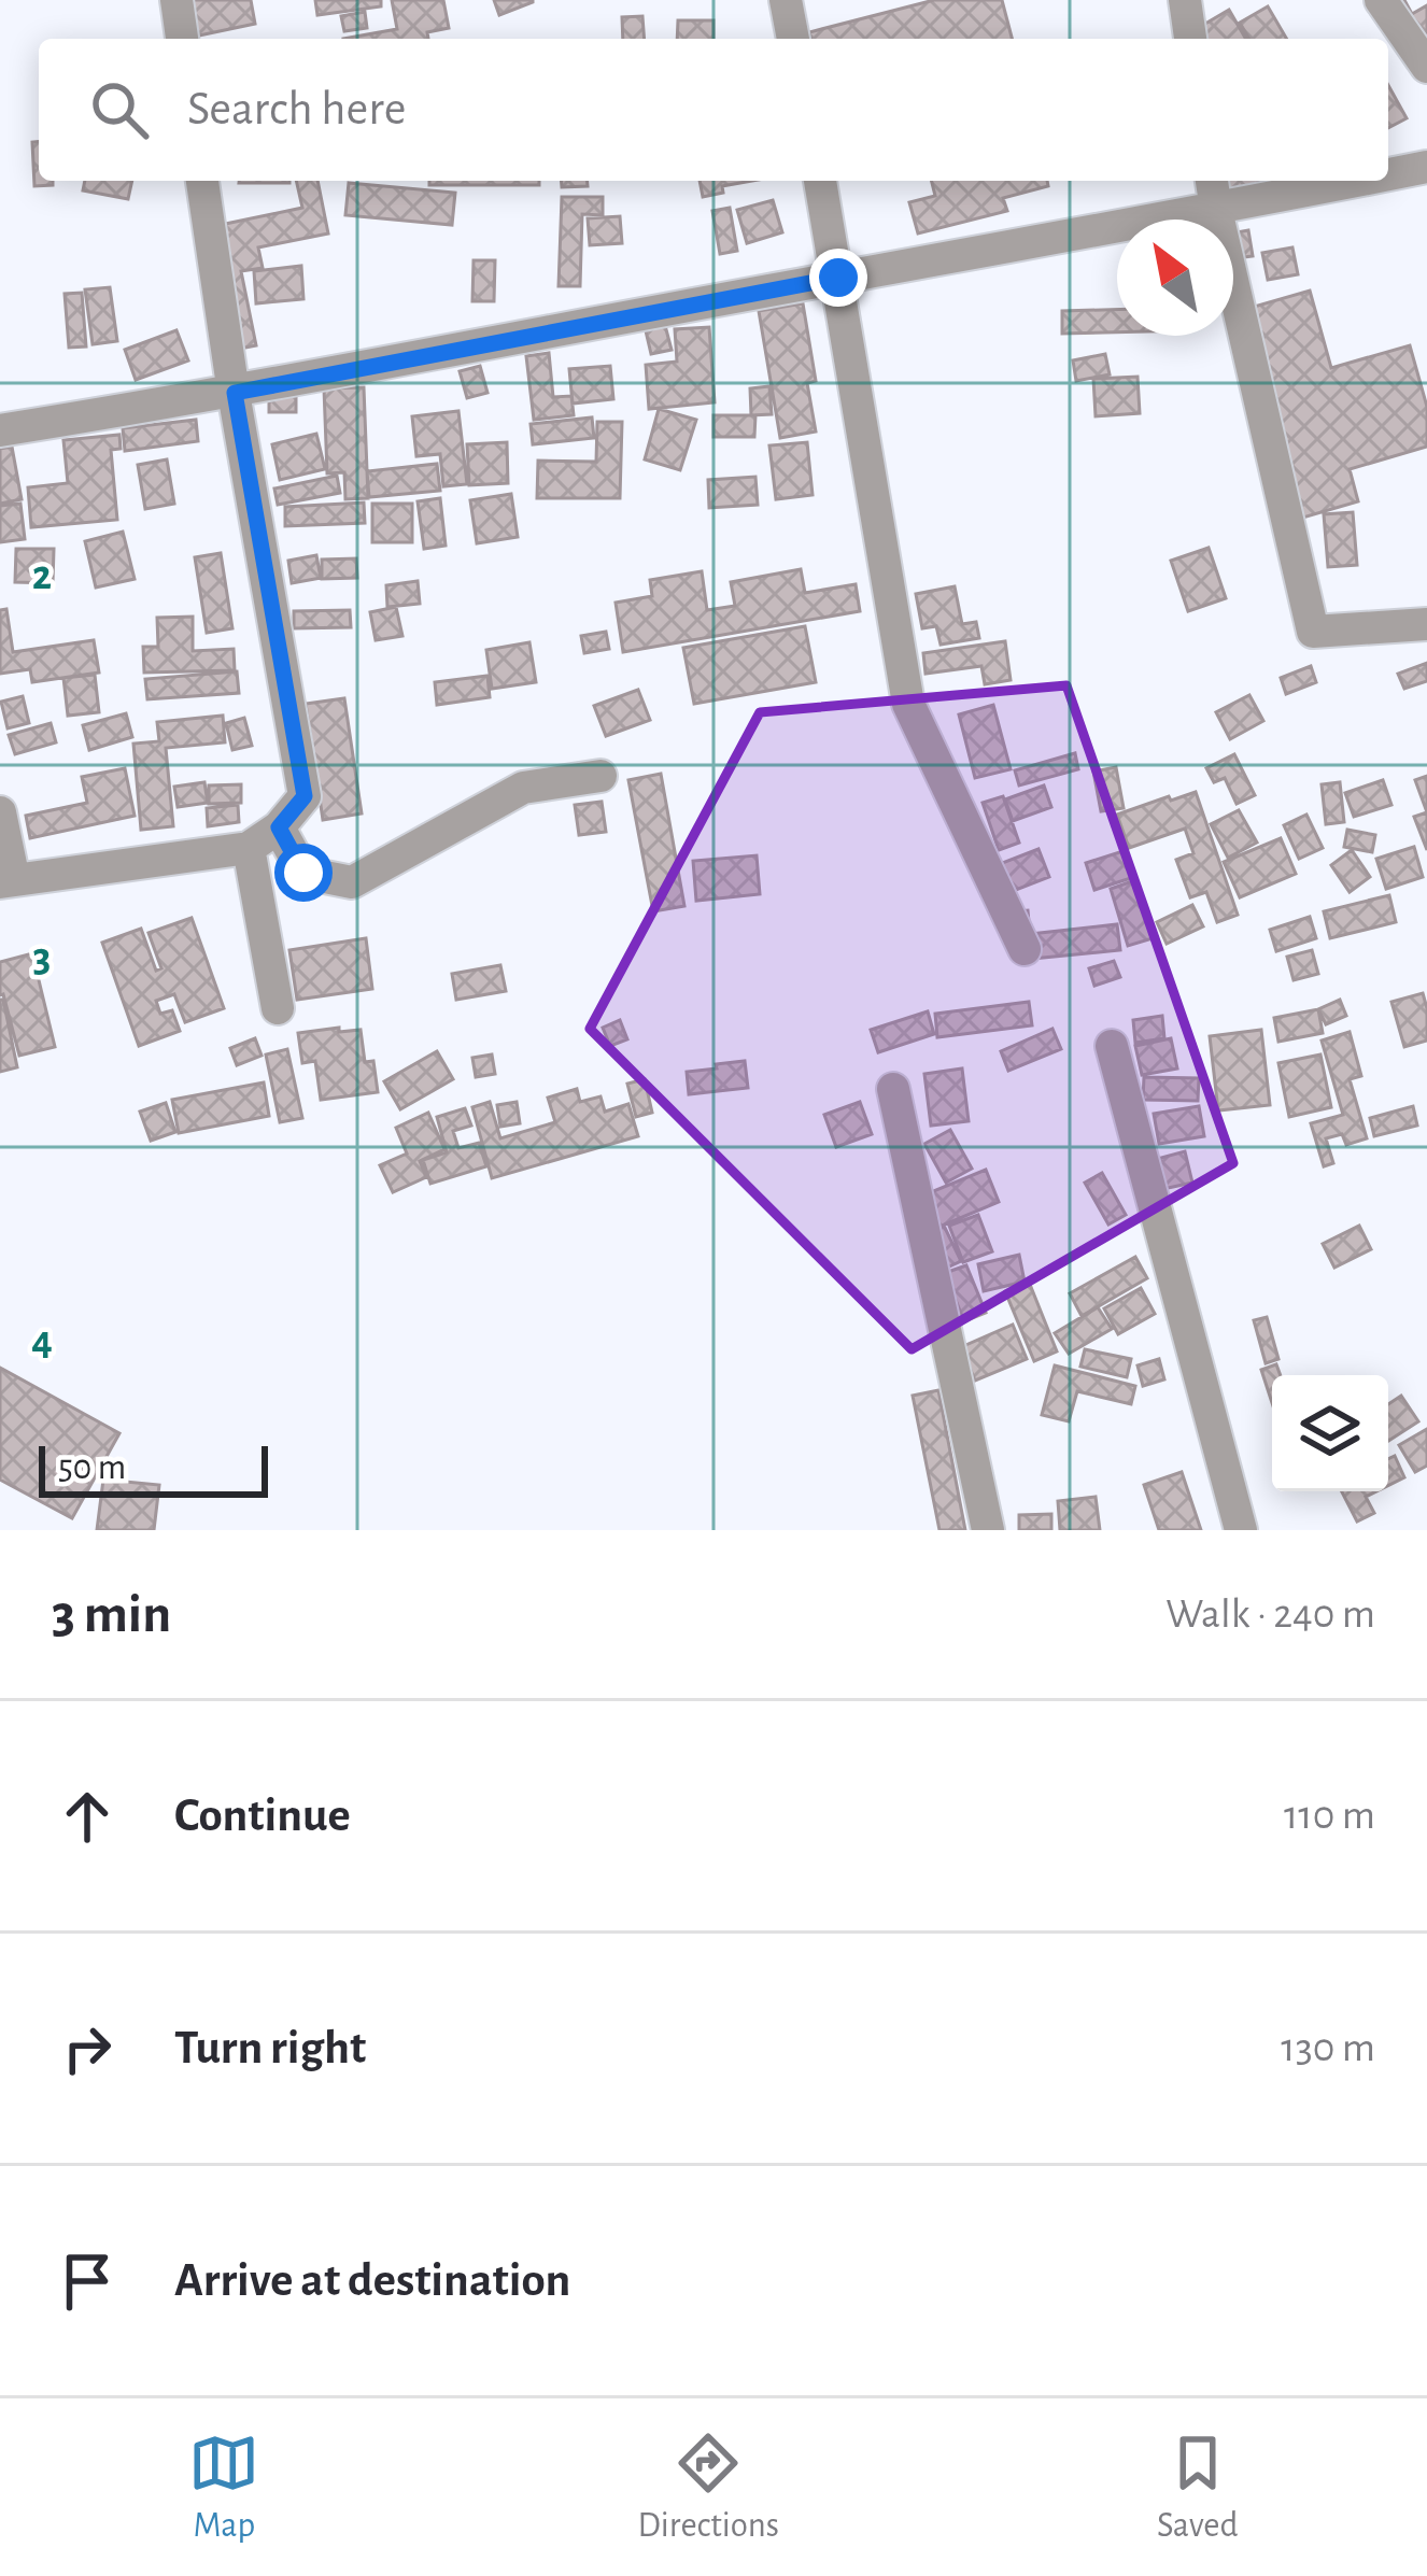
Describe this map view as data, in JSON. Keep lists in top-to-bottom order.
{
  "scale_bar": "50 m",
  "north": "top left",
  "page": {
    "search": "Search here",
    "scale": "50 m",
    "heading": ["3 min", "Walk · 240 m"],
    "list": [
      ["Continue", "110 m"],
      ["Turn right", "130 m"],
      "Arrive at destination"
    ],
    "nav": ["Map", "Directions", "Saved"]
  },
  "grid": {
    "rows": ["2", "3", "4"]
  }
}
